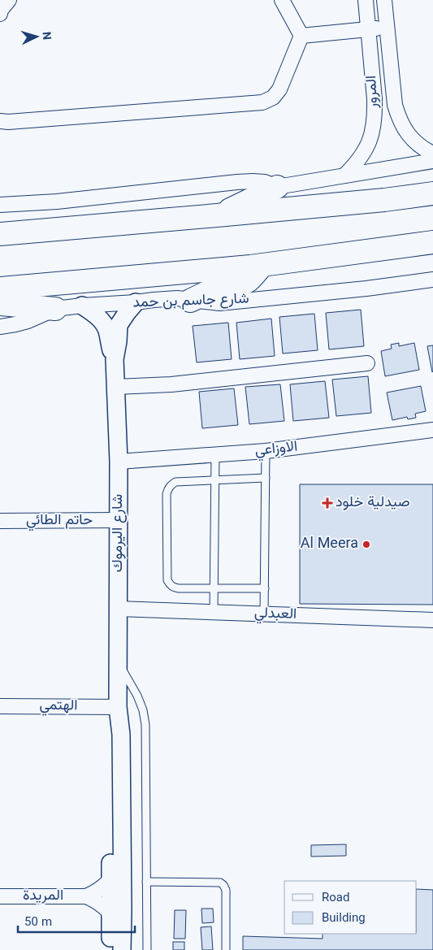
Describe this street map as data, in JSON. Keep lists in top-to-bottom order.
{
  "streets": {
    "main road": ["شارع جاسم بن حمد"],
    "street": [
      "المرور",
      "الاوزاعي",
      "حاتم الطائي",
      "شارع اليرموك",
      "العبدلي",
      "الهتمي",
      "المريدة"
    ]
  },
  "crossings": [
    ["الاوزاعي", "شارع اليرموك"],
    ["حاتم الطائي", "شارع اليرموك"],
    ["شارع اليرموك", "العبدلي"],
    ["شارع اليرموك", "الهتمي"],
    ["شارع اليرموك", "المريدة"]
  ],
  "places": {
    "health": ["صيدلية خلود"],
    "other": ["Al Meera"]
  },
  "legend": ["Road", "Building"],
  "scale_bar": "50 m",
  "north": "right"
}
